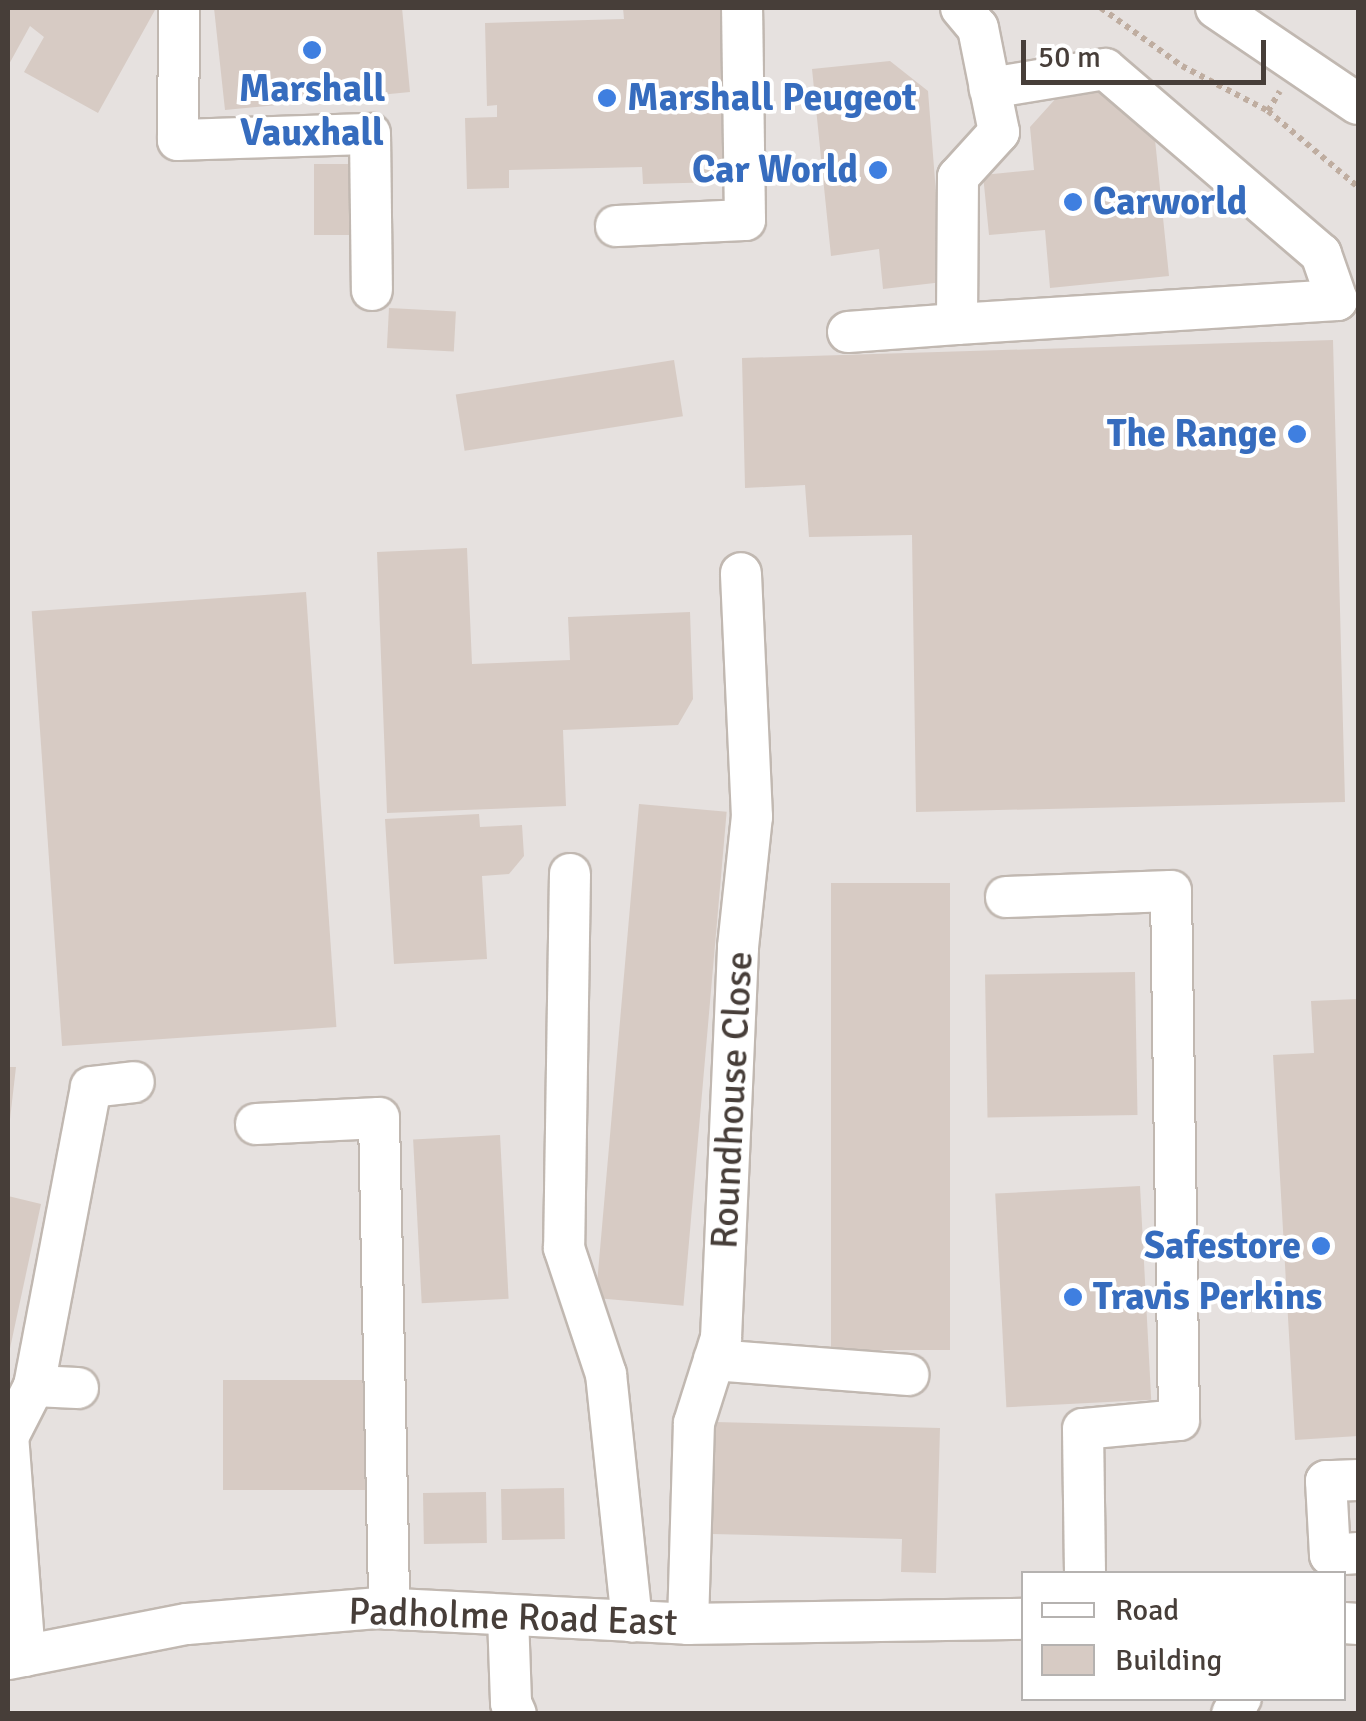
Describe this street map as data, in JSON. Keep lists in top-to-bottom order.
{
  "streets": {
    "street": ["Roundhouse Close", "Padholme Road East"]
  },
  "crossings": [
    ["Roundhouse Close", "Padholme Road East"]
  ],
  "places": [
    "Marshall Vauxhall",
    "Marshall Peugeot",
    "Car World",
    "Carworld",
    "The Range",
    "Safestore",
    "Travis Perkins"
  ],
  "legend": ["Road", "Building"],
  "scale_bar": "50 m"
}
